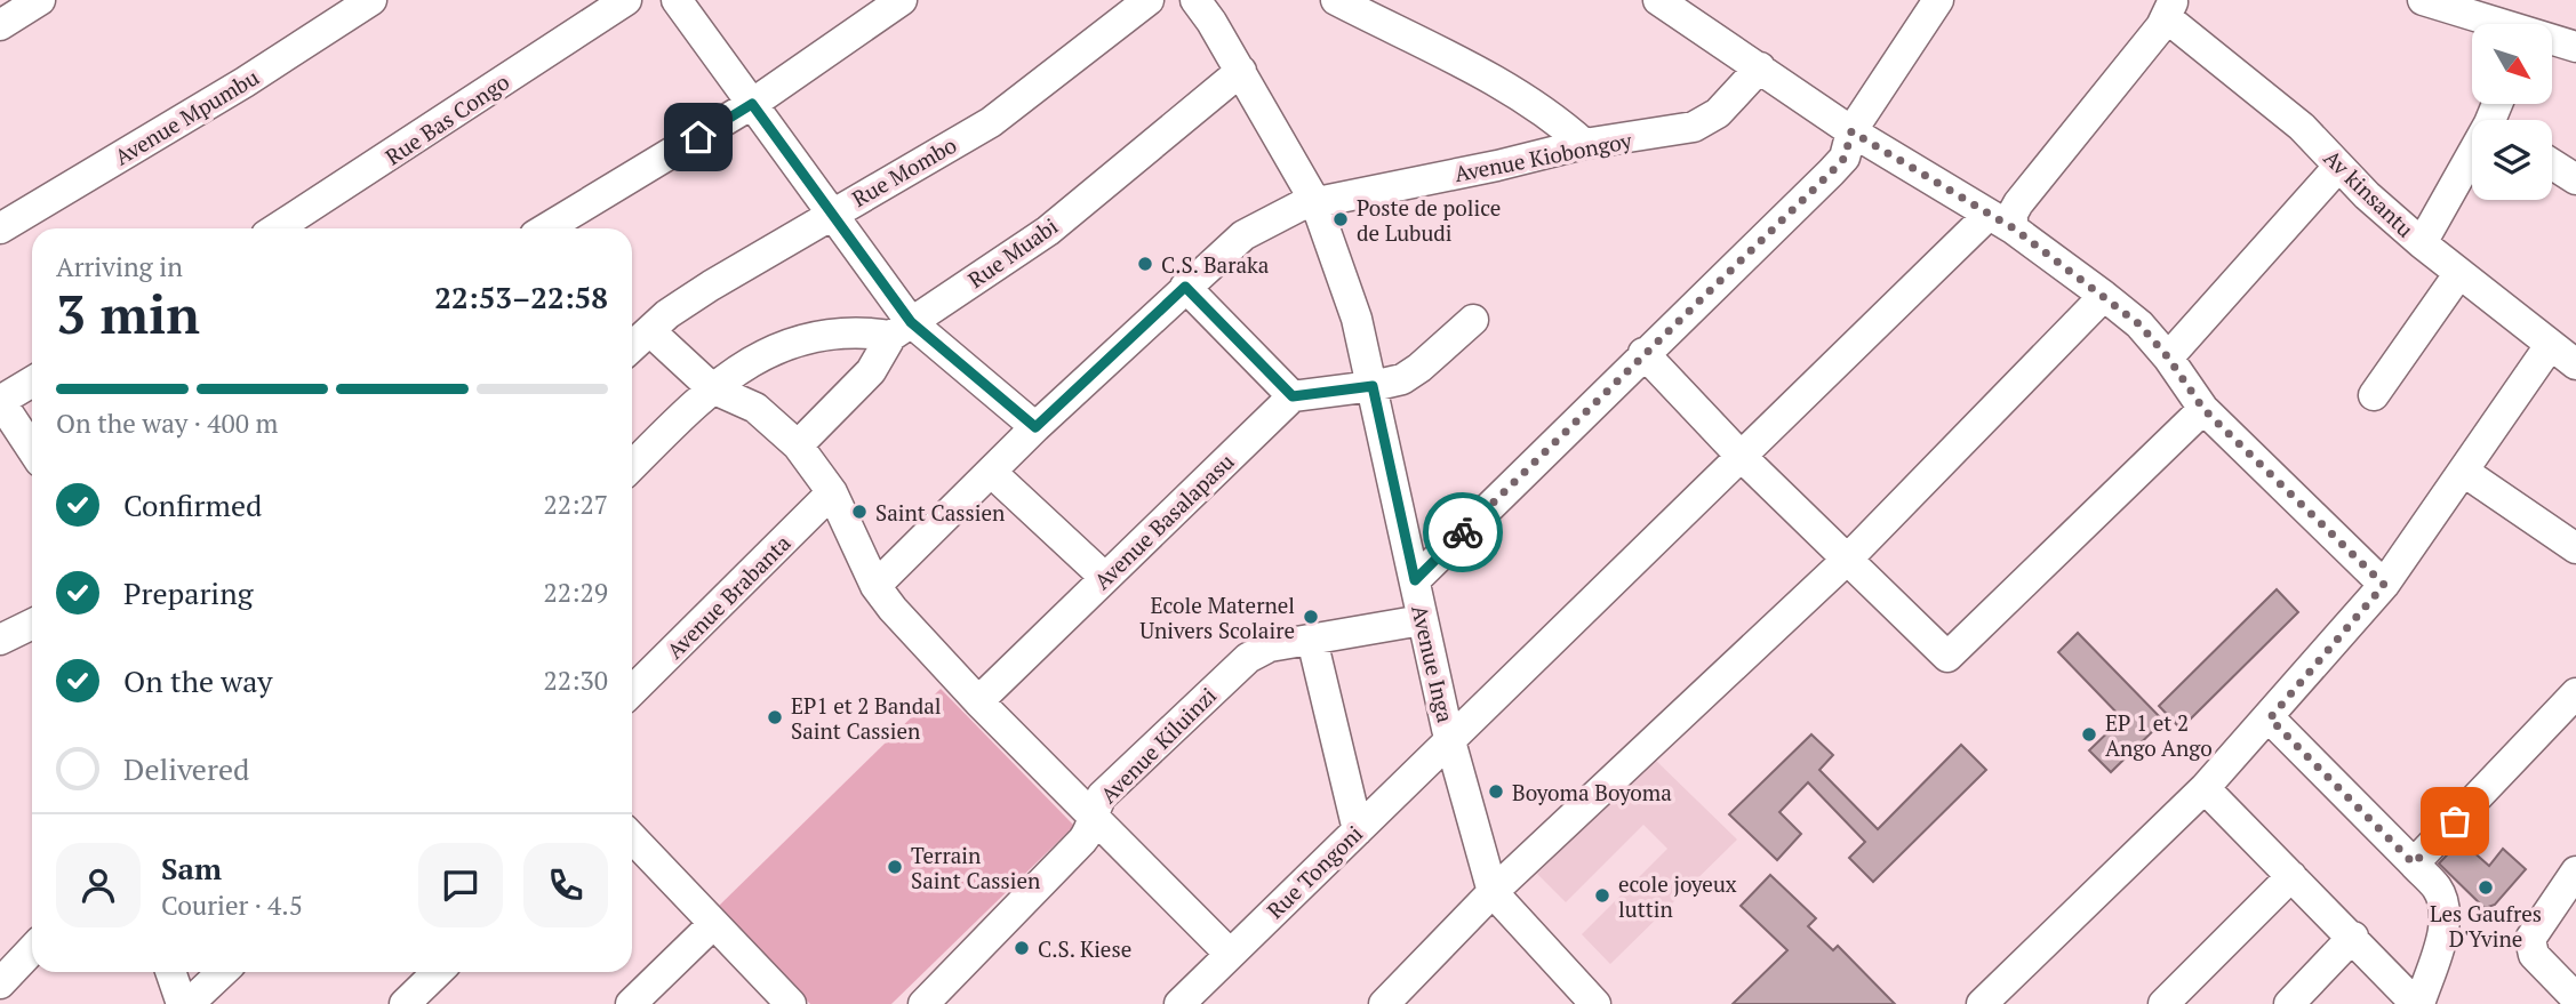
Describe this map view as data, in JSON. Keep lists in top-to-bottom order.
{
  "streets": {
    "street": [
      "Avenue Mpumbu",
      "Rue Bas Congo",
      "Avenue Kiobongoy",
      "Rue Mombo",
      "Av kinsantu",
      "Rue Muabi",
      "Avenue Basalapasu",
      "Avenue Brabanta",
      "Avenue Inga",
      "Avenue Kiluinzi",
      "Rue Tongoni"
    ]
  },
  "crossings": [
    ["Avenue Kiobongoy", "Avenue Inga"],
    ["Rue Muabi", "Avenue Inga"],
    ["Avenue Inga", "Avenue Kiluinzi"],
    ["Avenue Inga", "Rue Tongoni"]
  ],
  "places": [
    "Poste de police de Lubudi",
    "C.S. Baraka",
    "Saint Cassien",
    "Ecole Maternel Univers Scolaire",
    "EP1 et 2 Bandal Saint Cassien",
    "EP 1 et 2 Ango Ango",
    "Boyoma Boyoma",
    "Terrain Saint Cassien",
    "Les Gaufres D'Yvine",
    "ecole joyeux luttin",
    "C.S. Kiese"
  ],
  "north": "bottom right",
  "page": {
    "heading": ["3 min", "Arriving in", "22:53–22:58"],
    "panel": ["Sam", "Courier · 4.5"],
    "bar": "On the way · 400 m",
    "list": [
      ["Confirmed", "22:27"],
      ["Preparing", "22:29"],
      ["On the way", "22:30"],
      "Delivered"
    ]
  }
}
